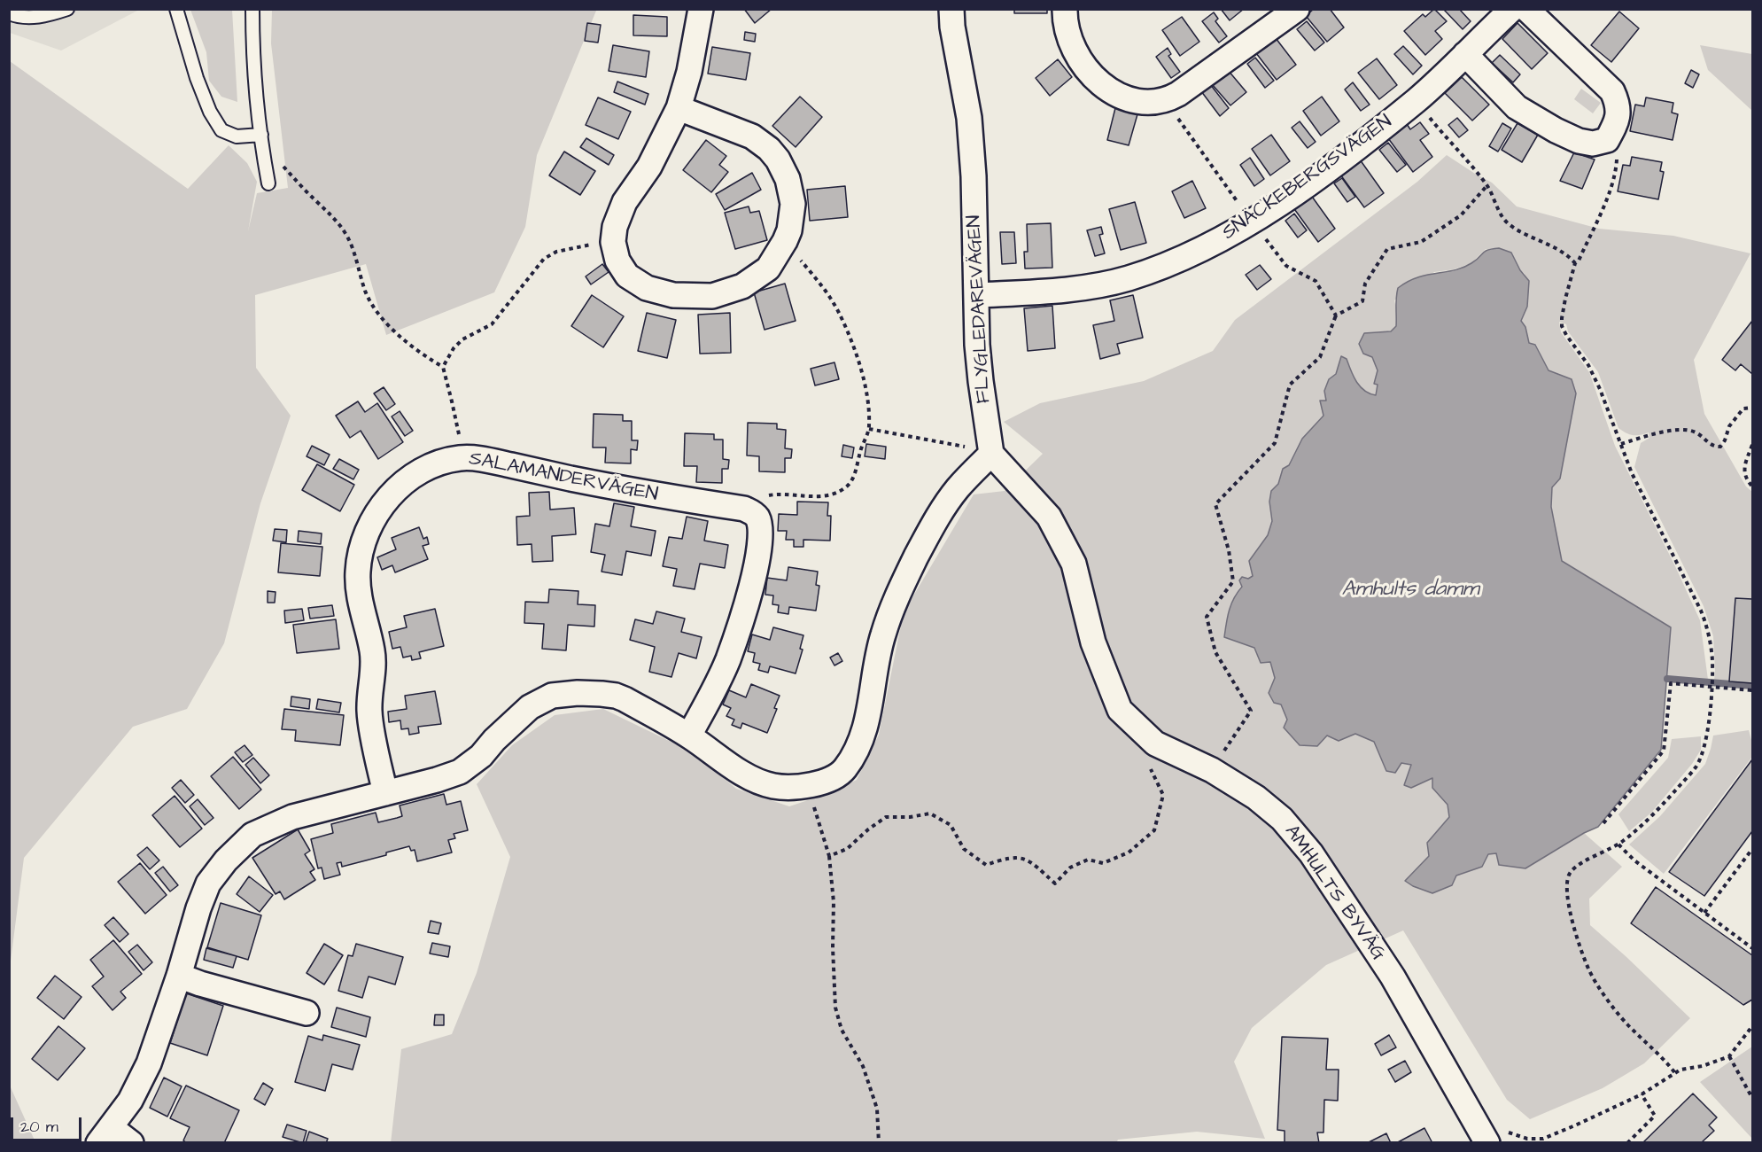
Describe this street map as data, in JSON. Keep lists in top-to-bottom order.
{
  "streets": {
    "street": [
      "SNÄCKEBERGSVÄGEN",
      "FLYGLEDAREVÄGEN",
      "SALAMANDERVÄGEN",
      "AMHULTS BYVÄG"
    ]
  },
  "crossings": [
    ["SNÄCKEBERGSVÄGEN", "FLYGLEDAREVÄGEN"],
    ["FLYGLEDAREVÄGEN", "AMHULTS BYVÄG"]
  ],
  "water": ["Amhults damm"],
  "scale_bar": "20 m"
}
